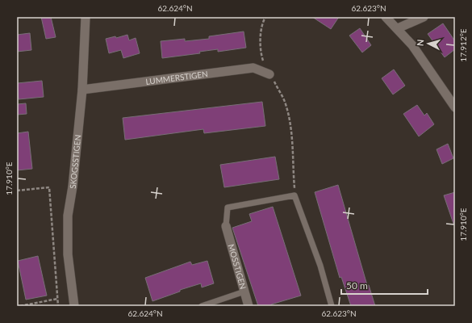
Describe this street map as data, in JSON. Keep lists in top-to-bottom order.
{
  "streets": {
    "street": ["LUMMERSTIGEN", "SKOGSSTIGEN", "MOSSTIGEN"]
  },
  "crossings": [
    ["LUMMERSTIGEN", "SKOGSSTIGEN"]
  ],
  "scale_bar": "50 m",
  "north": "left",
  "coordinates": [
    "62.624°N",
    "62.623°N",
    "17.912°E",
    "17.910°E"
  ]
}
